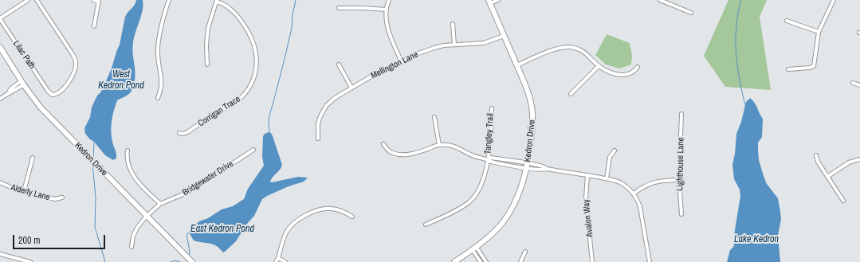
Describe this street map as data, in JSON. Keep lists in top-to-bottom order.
{
  "streets": {
    "street": [
      "Lilac Path",
      "Mellington Lane",
      "Corrigan Trace",
      "Tangley Trail",
      "Kedron Drive",
      "Lighthouse Lane",
      "Bridgewater Drive",
      "Alderly Lane",
      "Avalon Way"
    ]
  },
  "crossings": [
    ["Mellington Lane", "Kedron Drive"],
    ["Kedron Drive", "Bridgewater Drive"]
  ],
  "water": ["West Kedron Pond", "East Kedron Pond", "Lake Kedron"],
  "scale_bar": "200 m"
}
